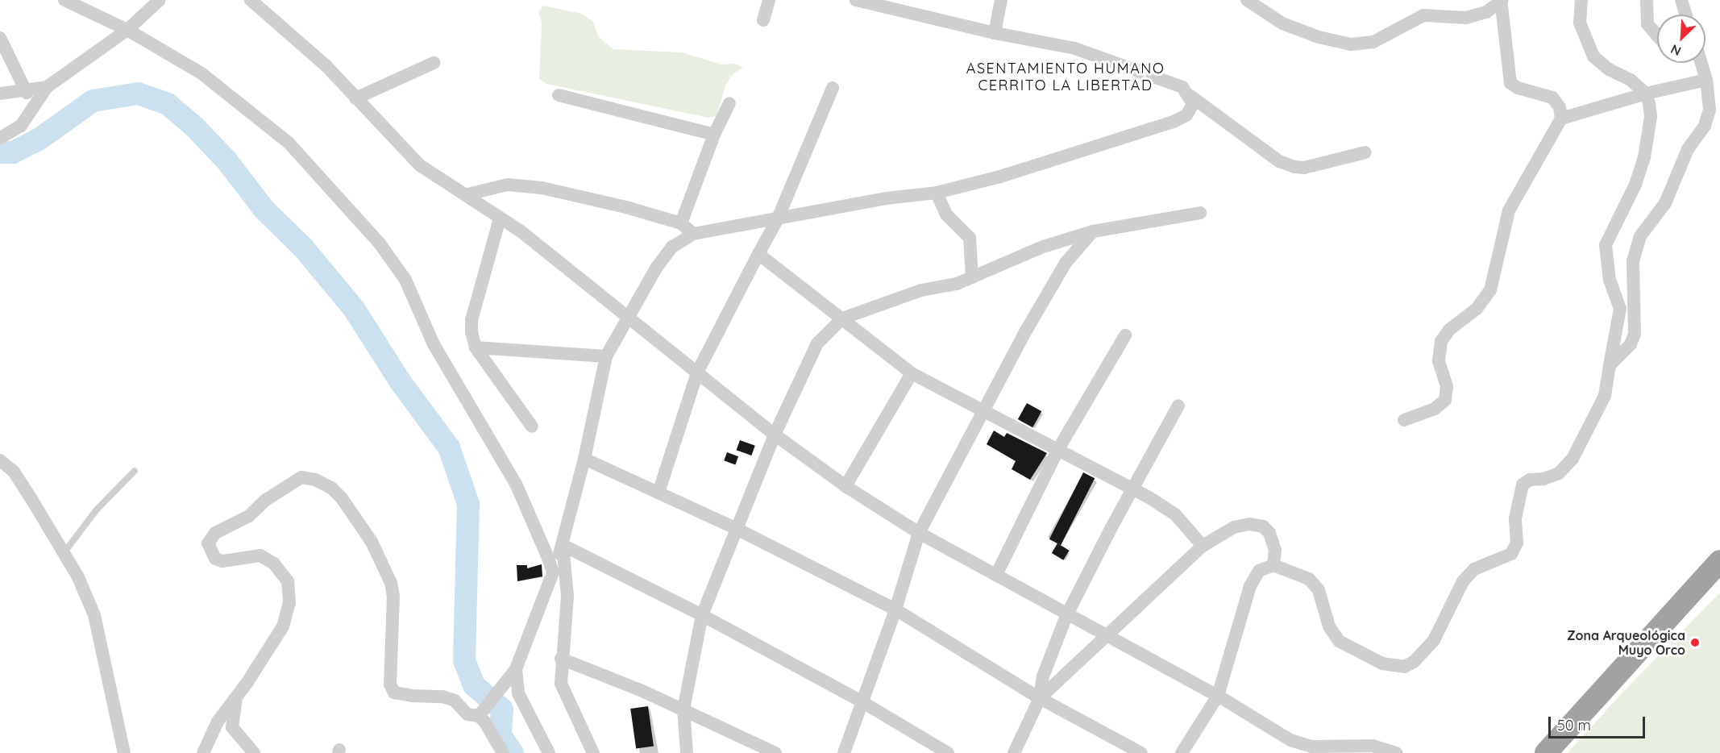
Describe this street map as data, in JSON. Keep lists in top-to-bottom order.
{
  "districts": ["ASENTAMIENTO HUMANO CERRITO LA LIBERTAD"],
  "places": ["Zona Arqueológica Muyo Orco"],
  "scale_bar": "50 m",
  "north": "bottom left"
}
